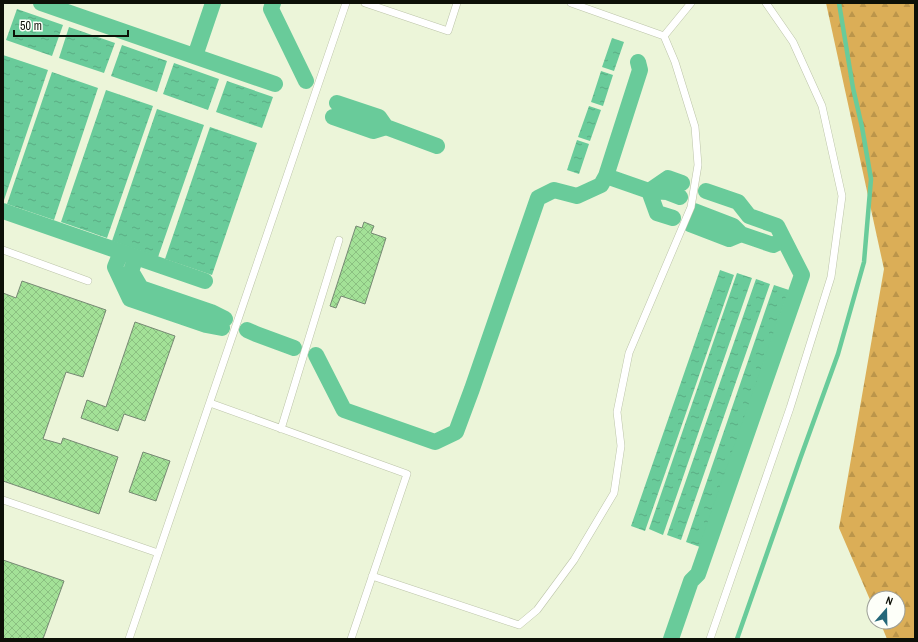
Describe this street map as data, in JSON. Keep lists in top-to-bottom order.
{
  "scale_bar": "50 m",
  "north": "top"
}
